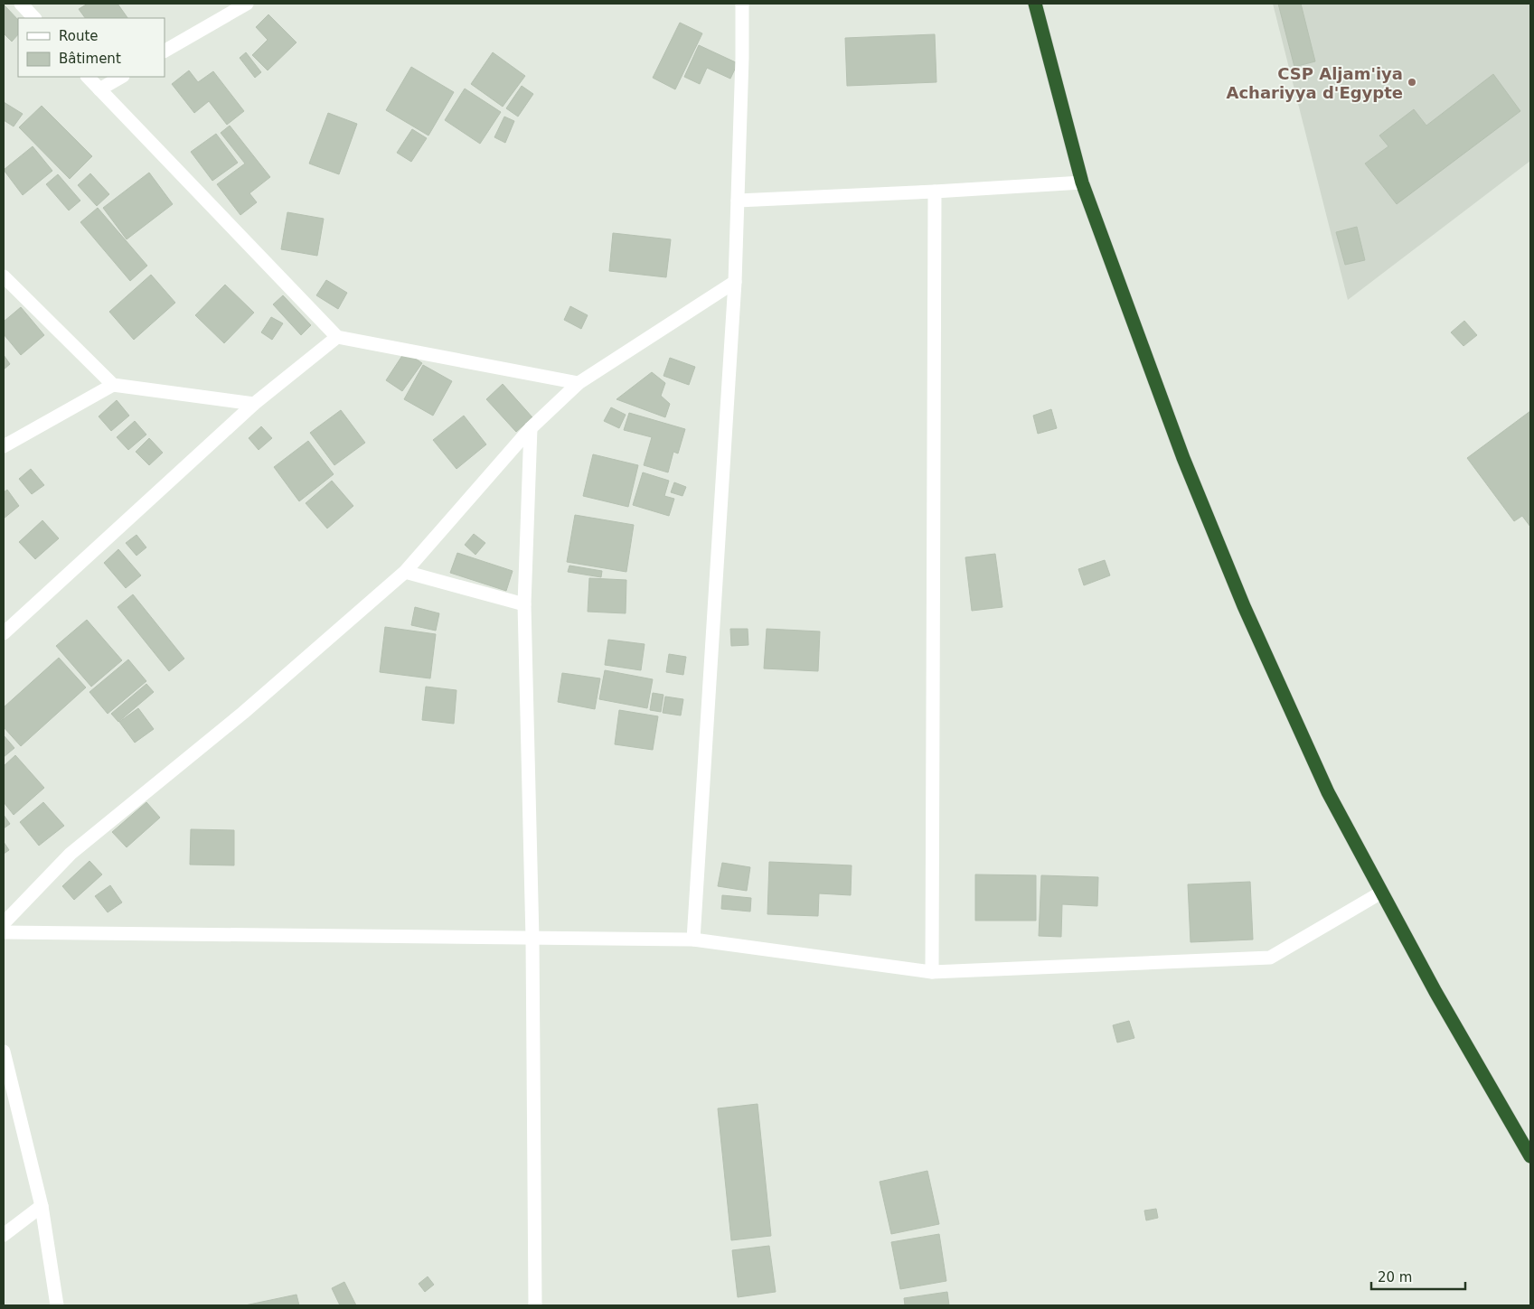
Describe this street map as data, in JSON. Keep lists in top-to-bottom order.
{
  "places": ["CSP Aljam'iya Achariyya d'Egypte"],
  "legend": ["Route", "Bâtiment"],
  "scale_bar": "20 m"
}
